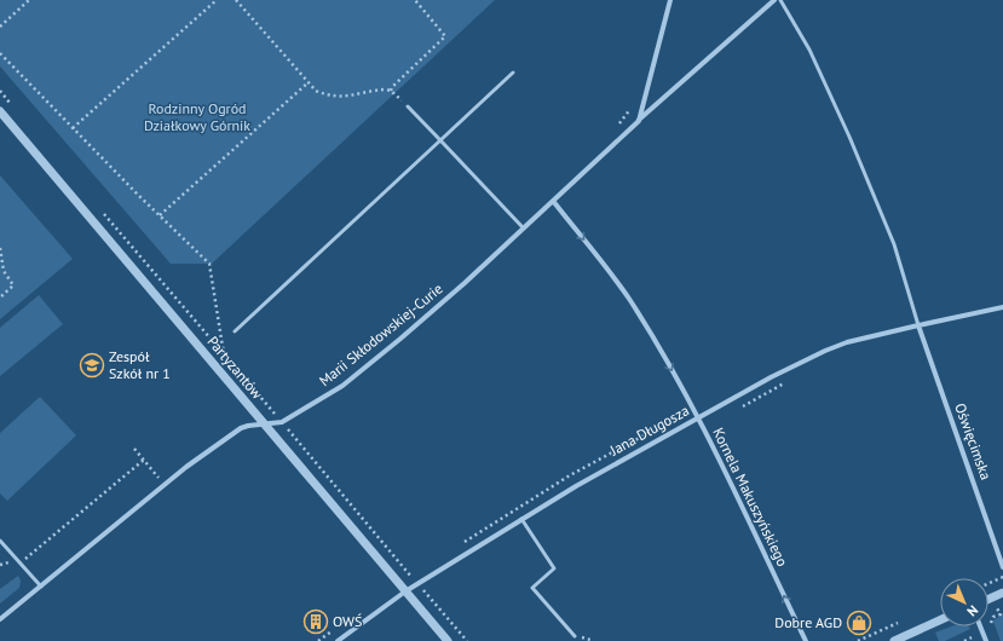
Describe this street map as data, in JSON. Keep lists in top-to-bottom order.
{
  "streets": {
    "street": [
      "Marii Skłodowskiej-Curie",
      "Partyzantów",
      "Jana Długosza",
      "Oświęcimska",
      "Kornela Makuszyńskiego"
    ]
  },
  "crossings": [
    ["Marii Skłodowskiej-Curie", "Partyzantów"],
    ["Marii Skłodowskiej-Curie", "Kornela Makuszyńskiego"],
    ["Partyzantów", "Jana Długosza"],
    ["Jana Długosza", "Oświęcimska"],
    ["Jana Długosza", "Kornela Makuszyńskiego"]
  ],
  "parks": ["Rodzinny Ogród Działkowy Górnik"],
  "places": {
    "school or university": ["Zespół Szkół nr 1"],
    "building": ["OWŚ"],
    "shop": ["Dobre AGD"]
  },
  "north": "bottom right"
}
